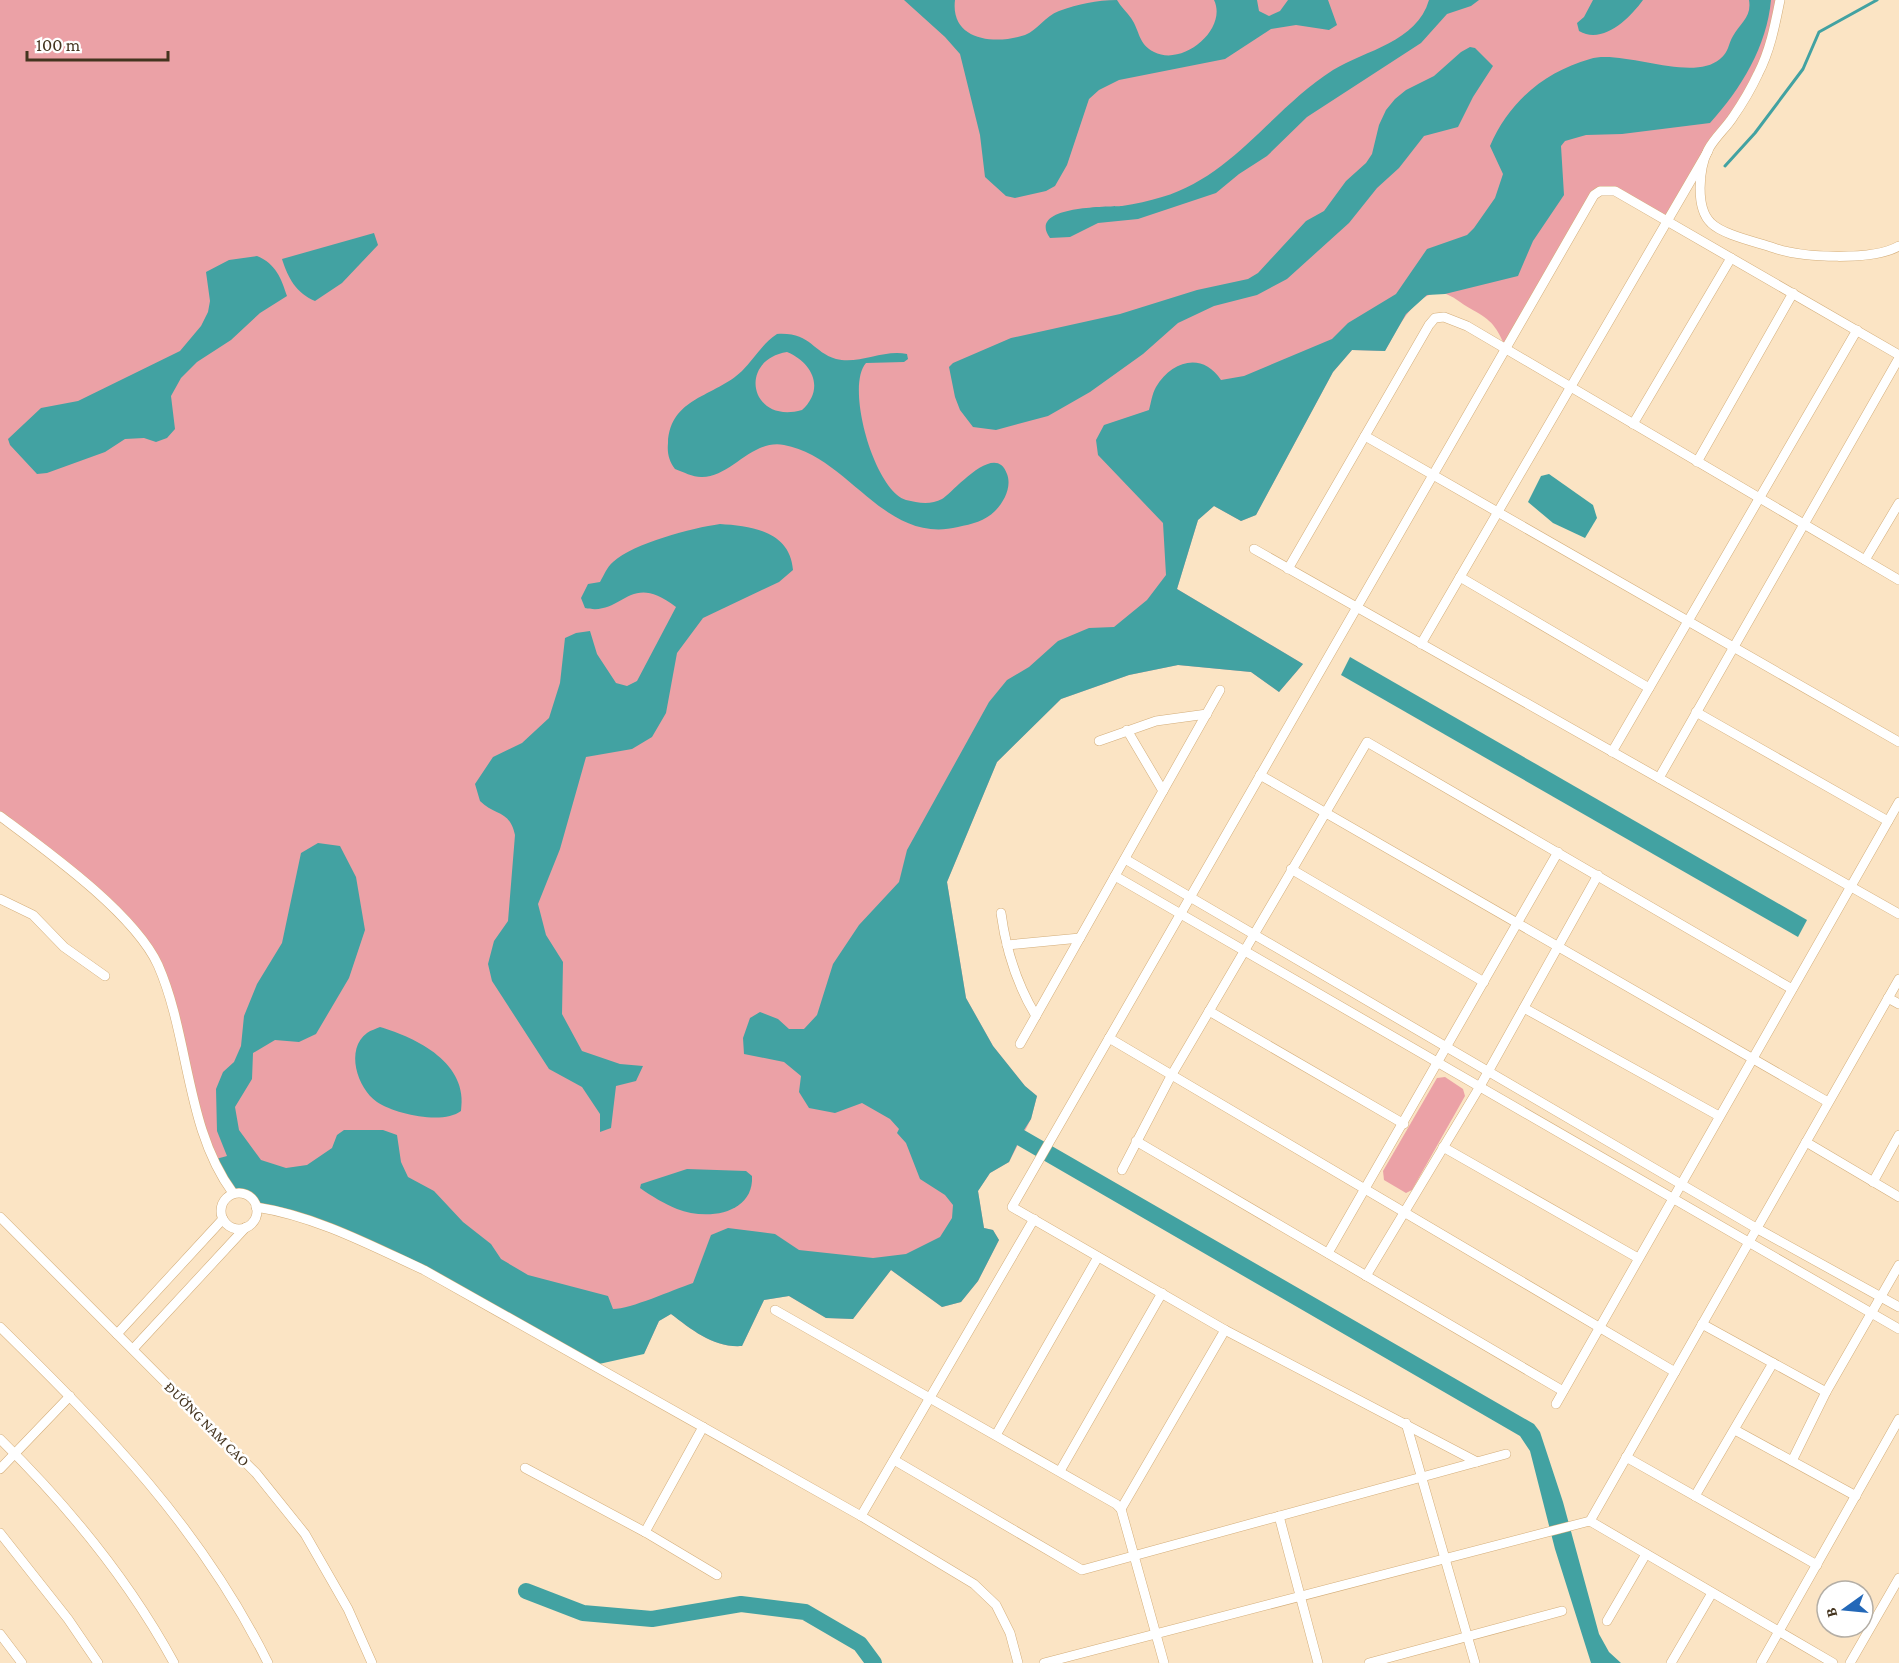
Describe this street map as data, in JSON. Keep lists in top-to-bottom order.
{
  "streets": {
    "street": ["ĐƯỜNG NAM CAO"]
  },
  "scale_bar": "100 m",
  "north": "left"
}
